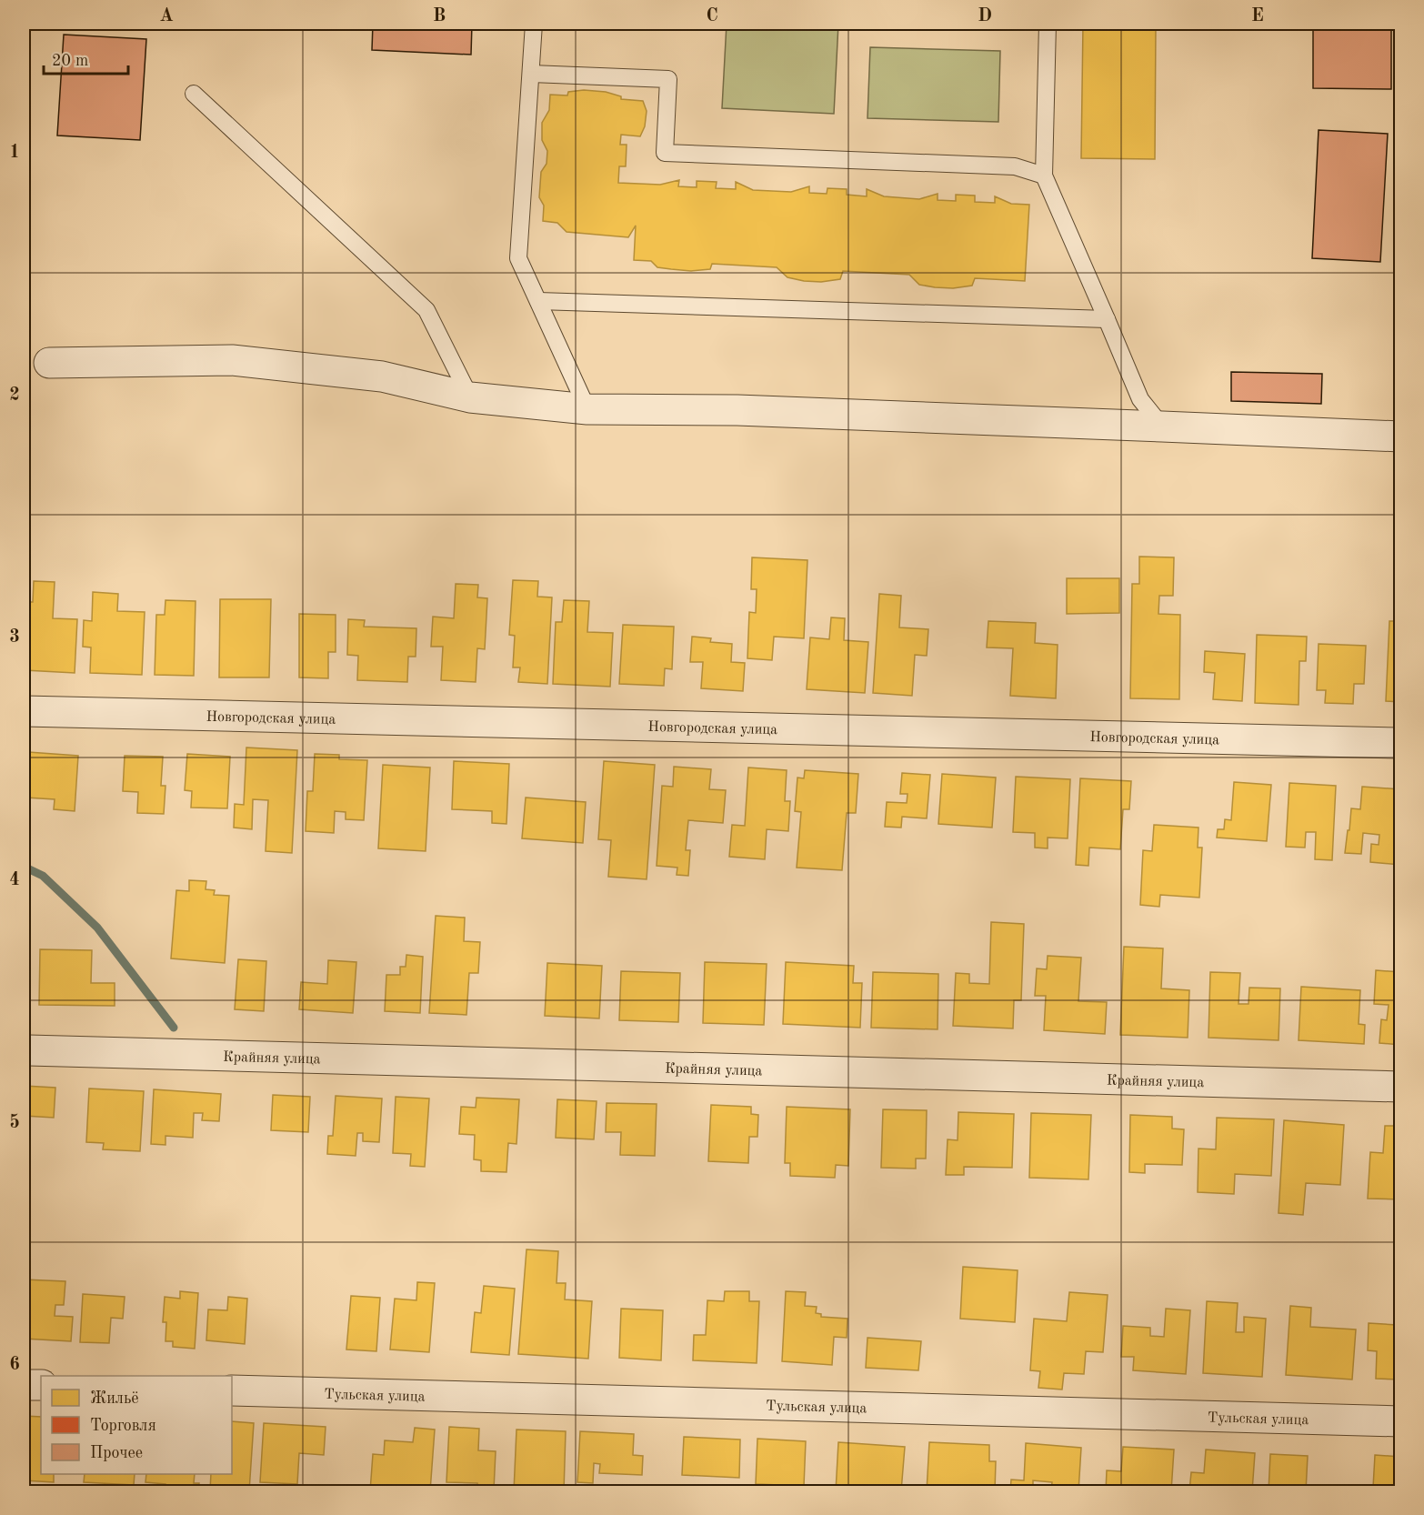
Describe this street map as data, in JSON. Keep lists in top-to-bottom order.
{
  "streets": {
    "street": ["Новгородская улица", "Крайняя улица", "Тульская улица"]
  },
  "legend": ["Жильё", "Торговля", "Прочее"],
  "scale_bar": "20 m",
  "grid": {
    "columns": [
      "A",
      "B",
      "C",
      "D",
      "E"
    ],
    "rows": [
      "1",
      "2",
      "3",
      "4",
      "5",
      "6"
    ]
  }
}
